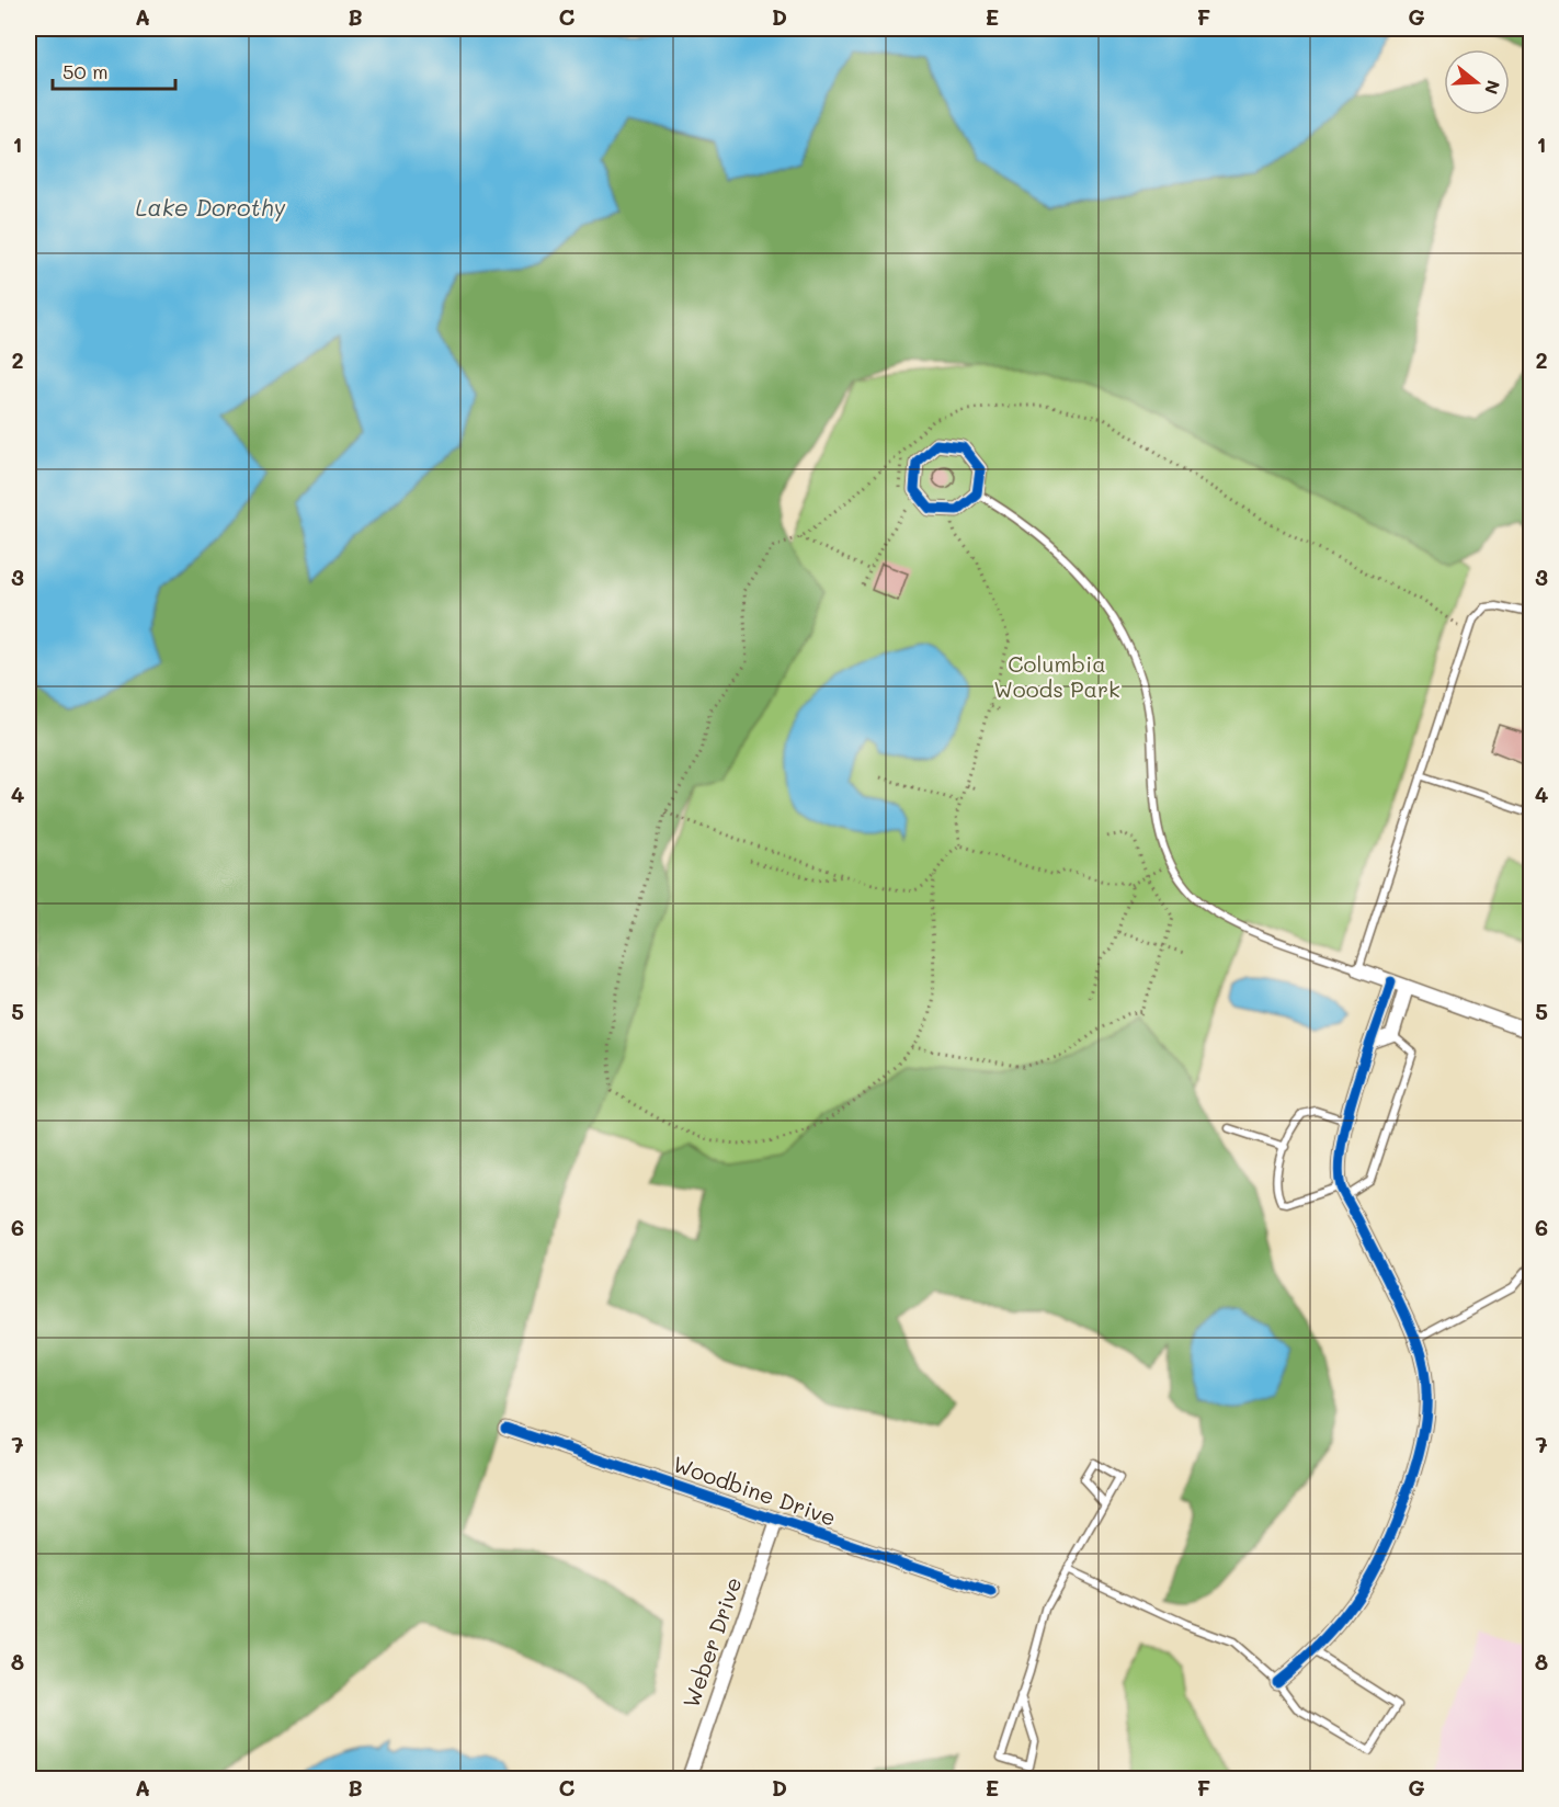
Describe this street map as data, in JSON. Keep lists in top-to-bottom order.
{
  "streets": {
    "street": ["Woodbine Drive", "Weber Drive"]
  },
  "crossings": [
    ["Woodbine Drive", "Weber Drive"]
  ],
  "water": ["Lake Dorothy"],
  "parks": ["Columbia Woods Park"],
  "scale_bar": "50 m",
  "north": "right",
  "grid": {
    "columns": [
      "A",
      "B",
      "C",
      "D",
      "E",
      "F",
      "G"
    ],
    "rows": [
      "1",
      "2",
      "3",
      "4",
      "5",
      "6",
      "7",
      "8"
    ]
  }
}
